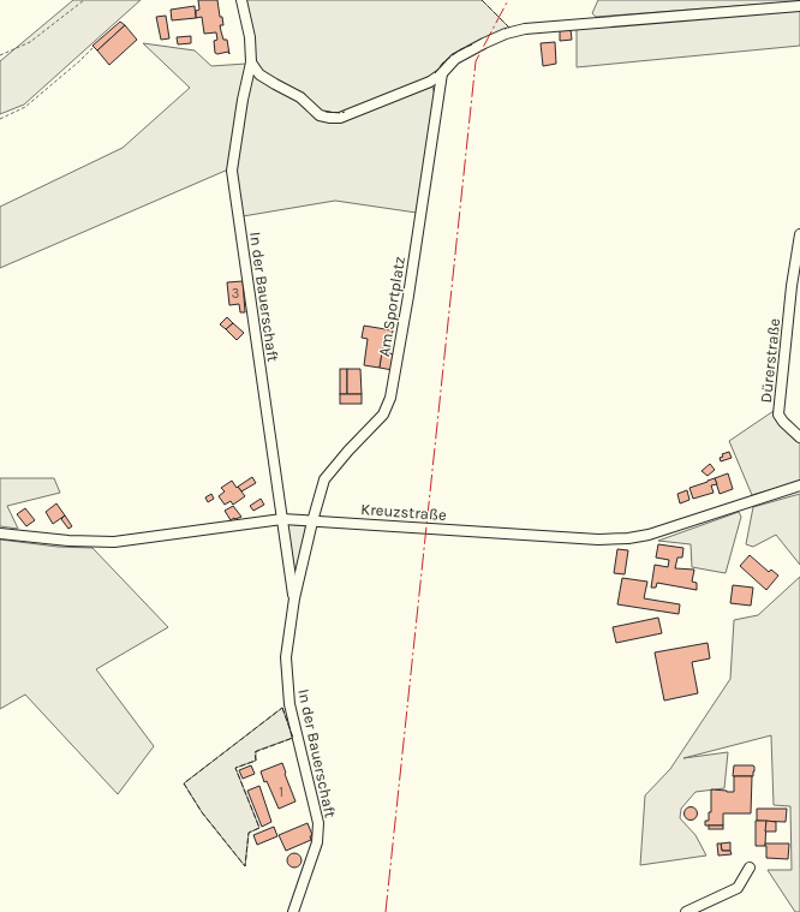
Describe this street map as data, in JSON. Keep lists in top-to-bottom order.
{
  "streets": {
    "street": [
      "In der Bauerschaft",
      "Am Sportplatz",
      "Dürerstraße",
      "Kreuzstraße"
    ]
  },
  "crossings": [
    ["In der Bauerschaft", "Am Sportplatz"],
    ["In der Bauerschaft", "Kreuzstraße"],
    ["Am Sportplatz", "Kreuzstraße"]
  ],
  "house_numbers": ["3", "1"]
}
